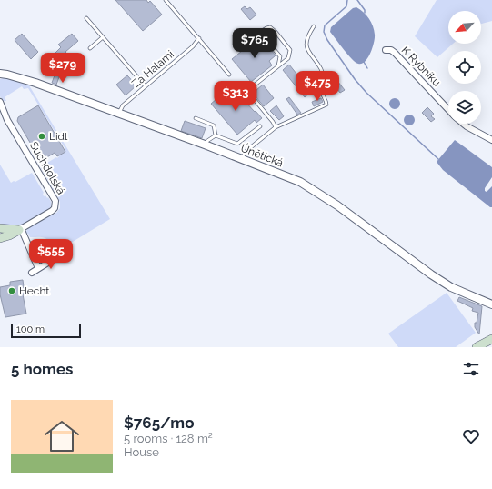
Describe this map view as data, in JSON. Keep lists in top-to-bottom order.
{
  "streets": {
    "street": ["K Rybníku", "Únětická", "Suchdolská"],
    "lane": ["Za Halami"]
  },
  "crossings": [
    ["Za Halami", "Únětická"]
  ],
  "places": ["Lidl", "Hecht"],
  "scale_bar": "100 m",
  "north": "bottom left",
  "page": {
    "price": [
      "$765",
      "$279",
      "$475",
      "$313",
      "$555"
    ],
    "scale": "100 m",
    "heading": "5 homes",
    "list": [
      {
        "name": "$765/mo",
        "note": "5 rooms · 128 m² · House"
      }
    ]
  }
}
